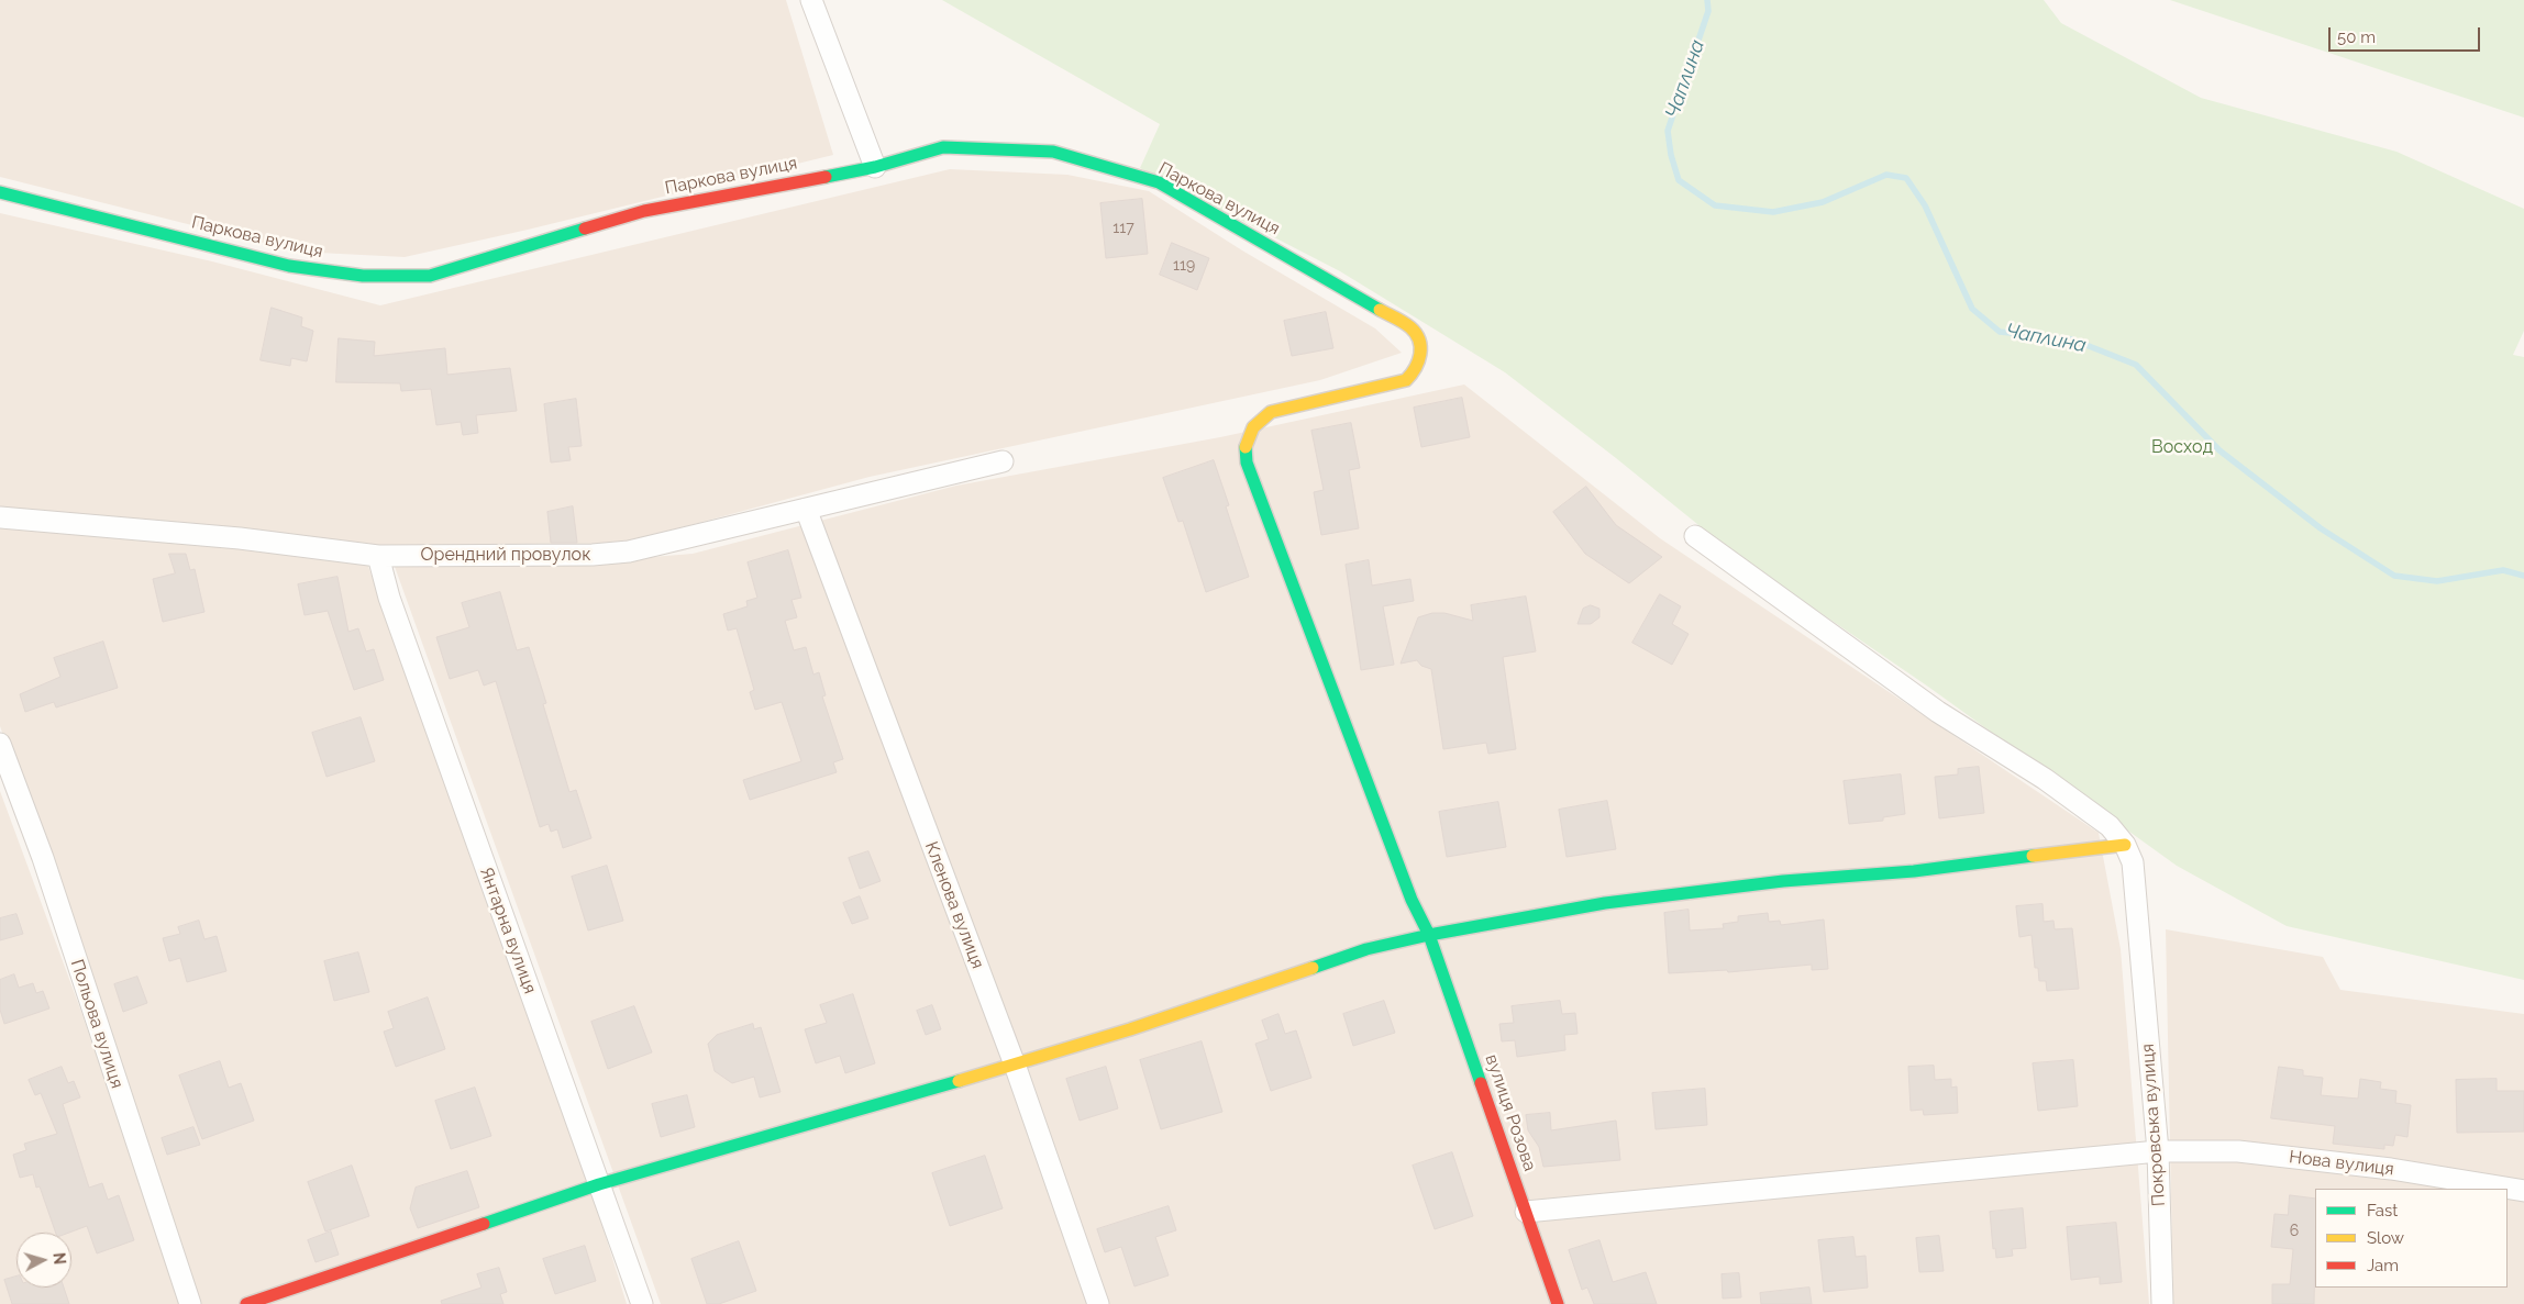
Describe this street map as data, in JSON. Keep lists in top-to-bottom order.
{
  "streets": {
    "street": [
      "Паркова вулиця",
      "Орендний провулок",
      "Кленова вулиця",
      "Янтарна вулиця",
      "Польова вулиця",
      "вулиця Розова",
      "Покровська вулиця",
      "Нова вулиця"
    ]
  },
  "crossings": [
    ["Паркова вулиця", "вулиця Розова"],
    ["Орендний провулок", "Кленова вулиця"],
    ["Орендний провулок", "Янтарна вулиця"],
    ["вулиця Розова", "Нова вулиця"],
    ["Покровська вулиця", "Нова вулиця"]
  ],
  "water": ["Чаплина"],
  "parks": ["Восход"],
  "house_numbers": ["117", "119", "6"],
  "legend": ["Fast", "Slow", "Jam"],
  "scale_bar": "50 m",
  "north": "right"
}
